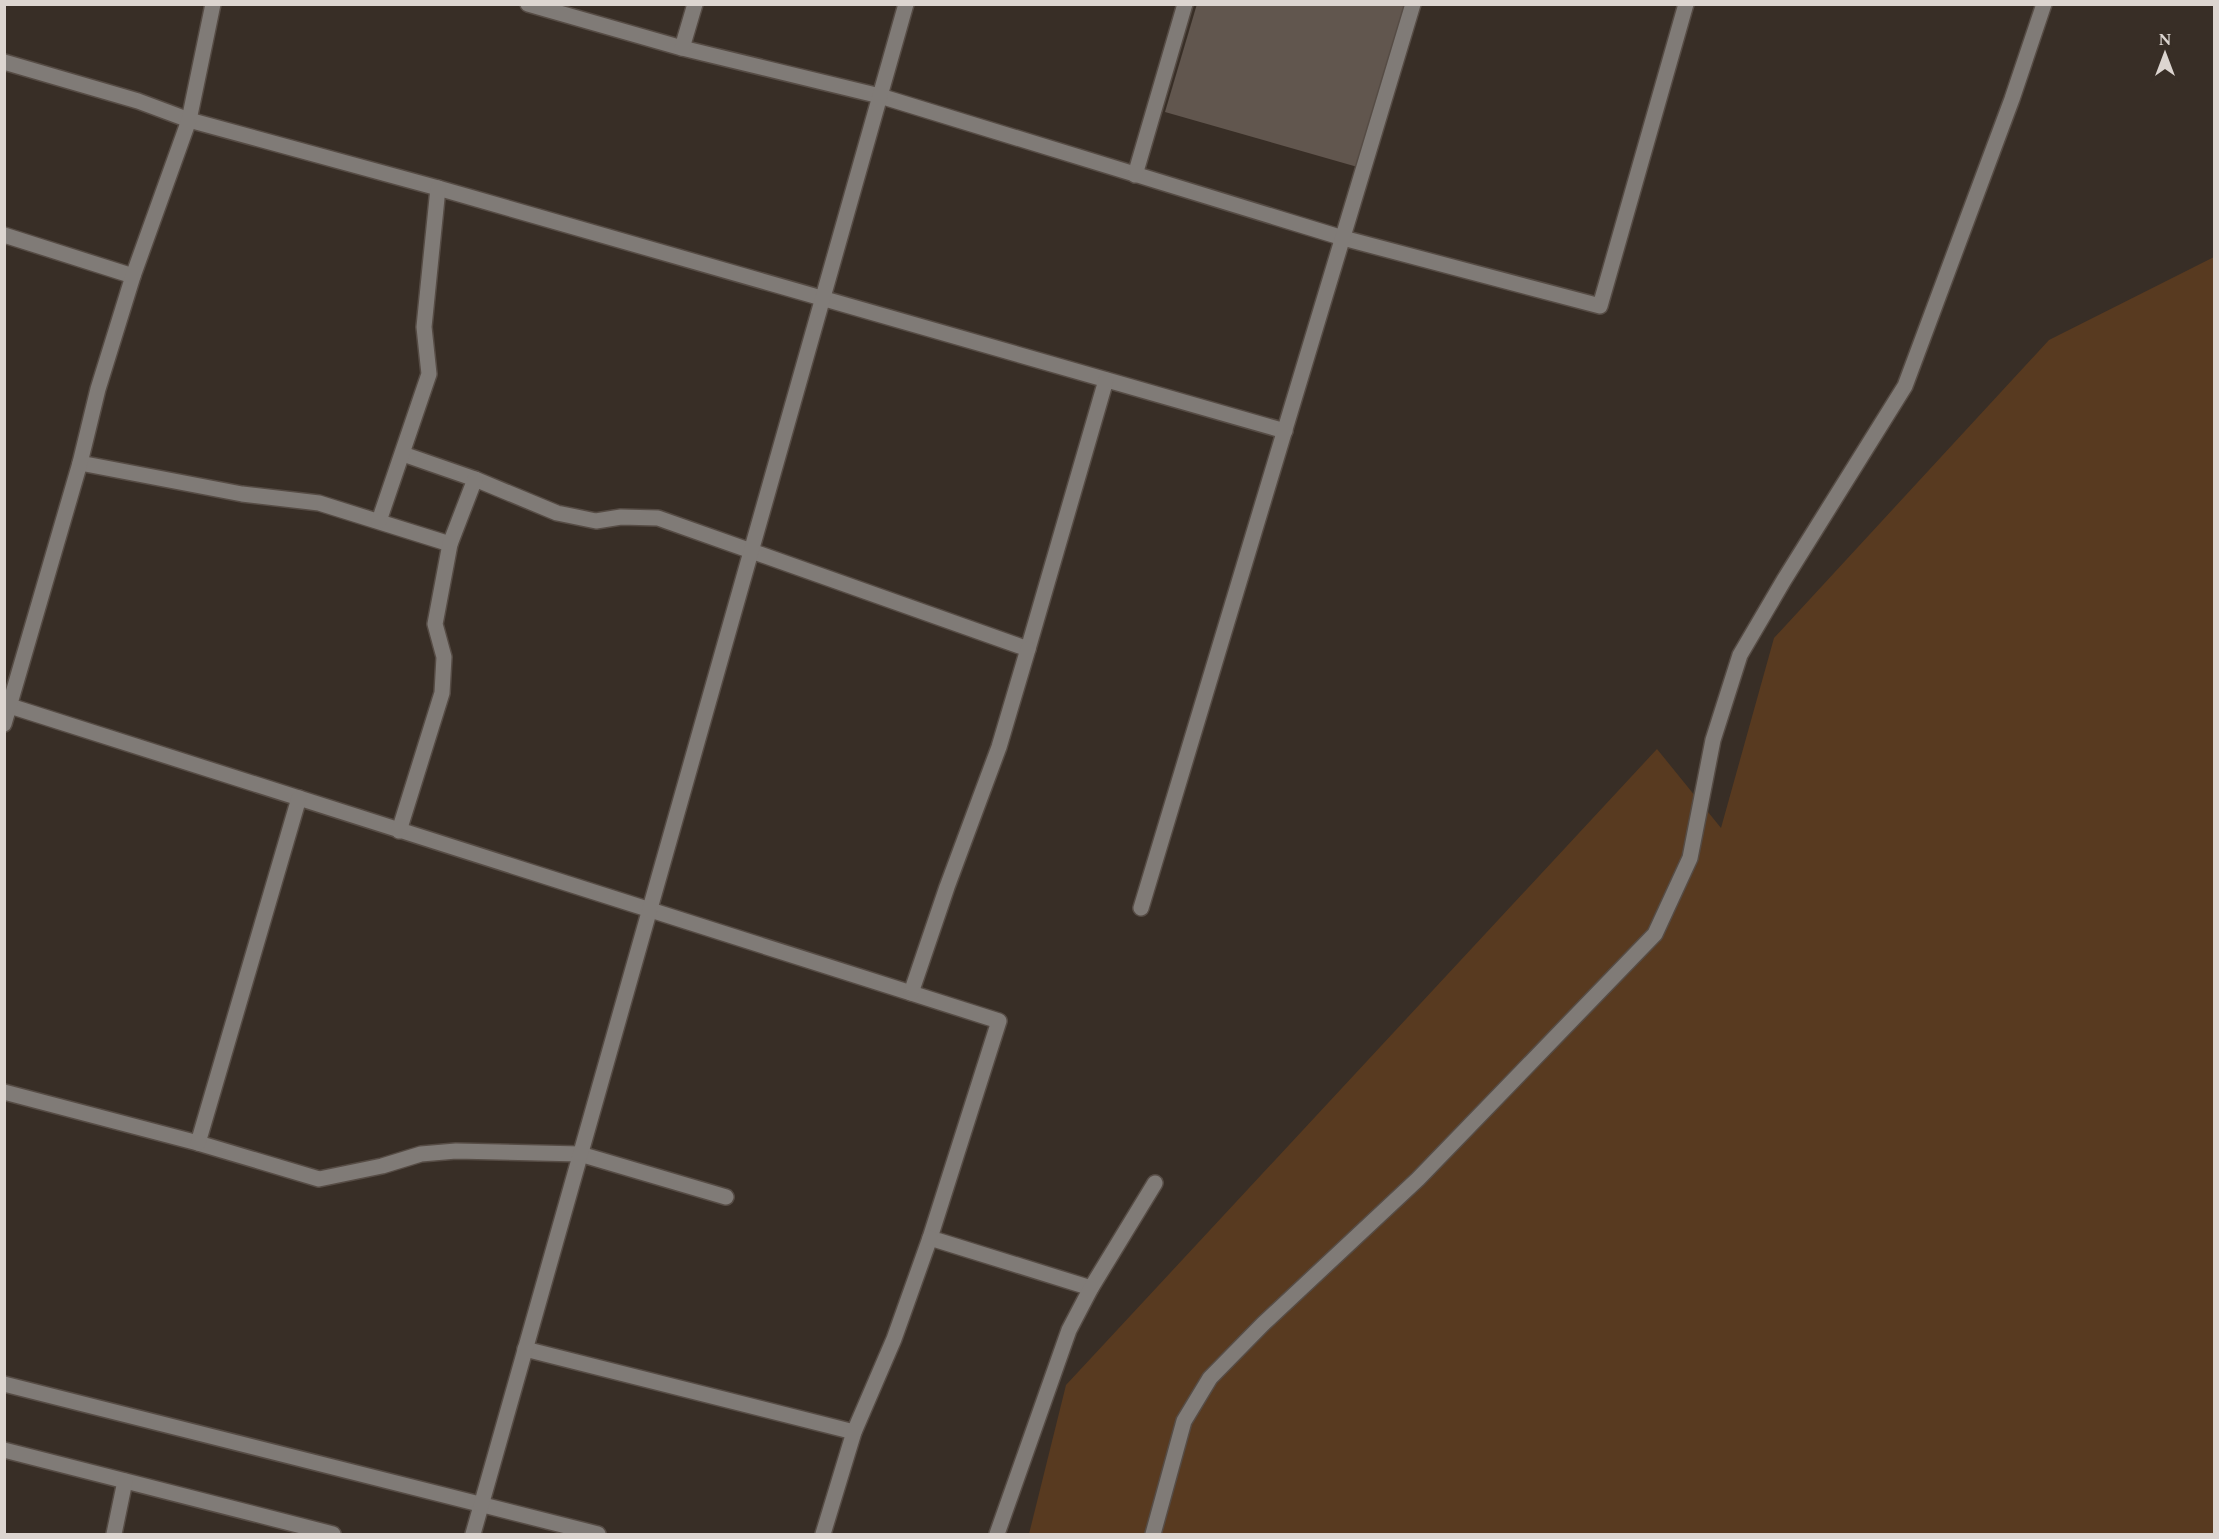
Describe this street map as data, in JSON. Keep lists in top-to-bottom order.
{
  "north": "top"
}
